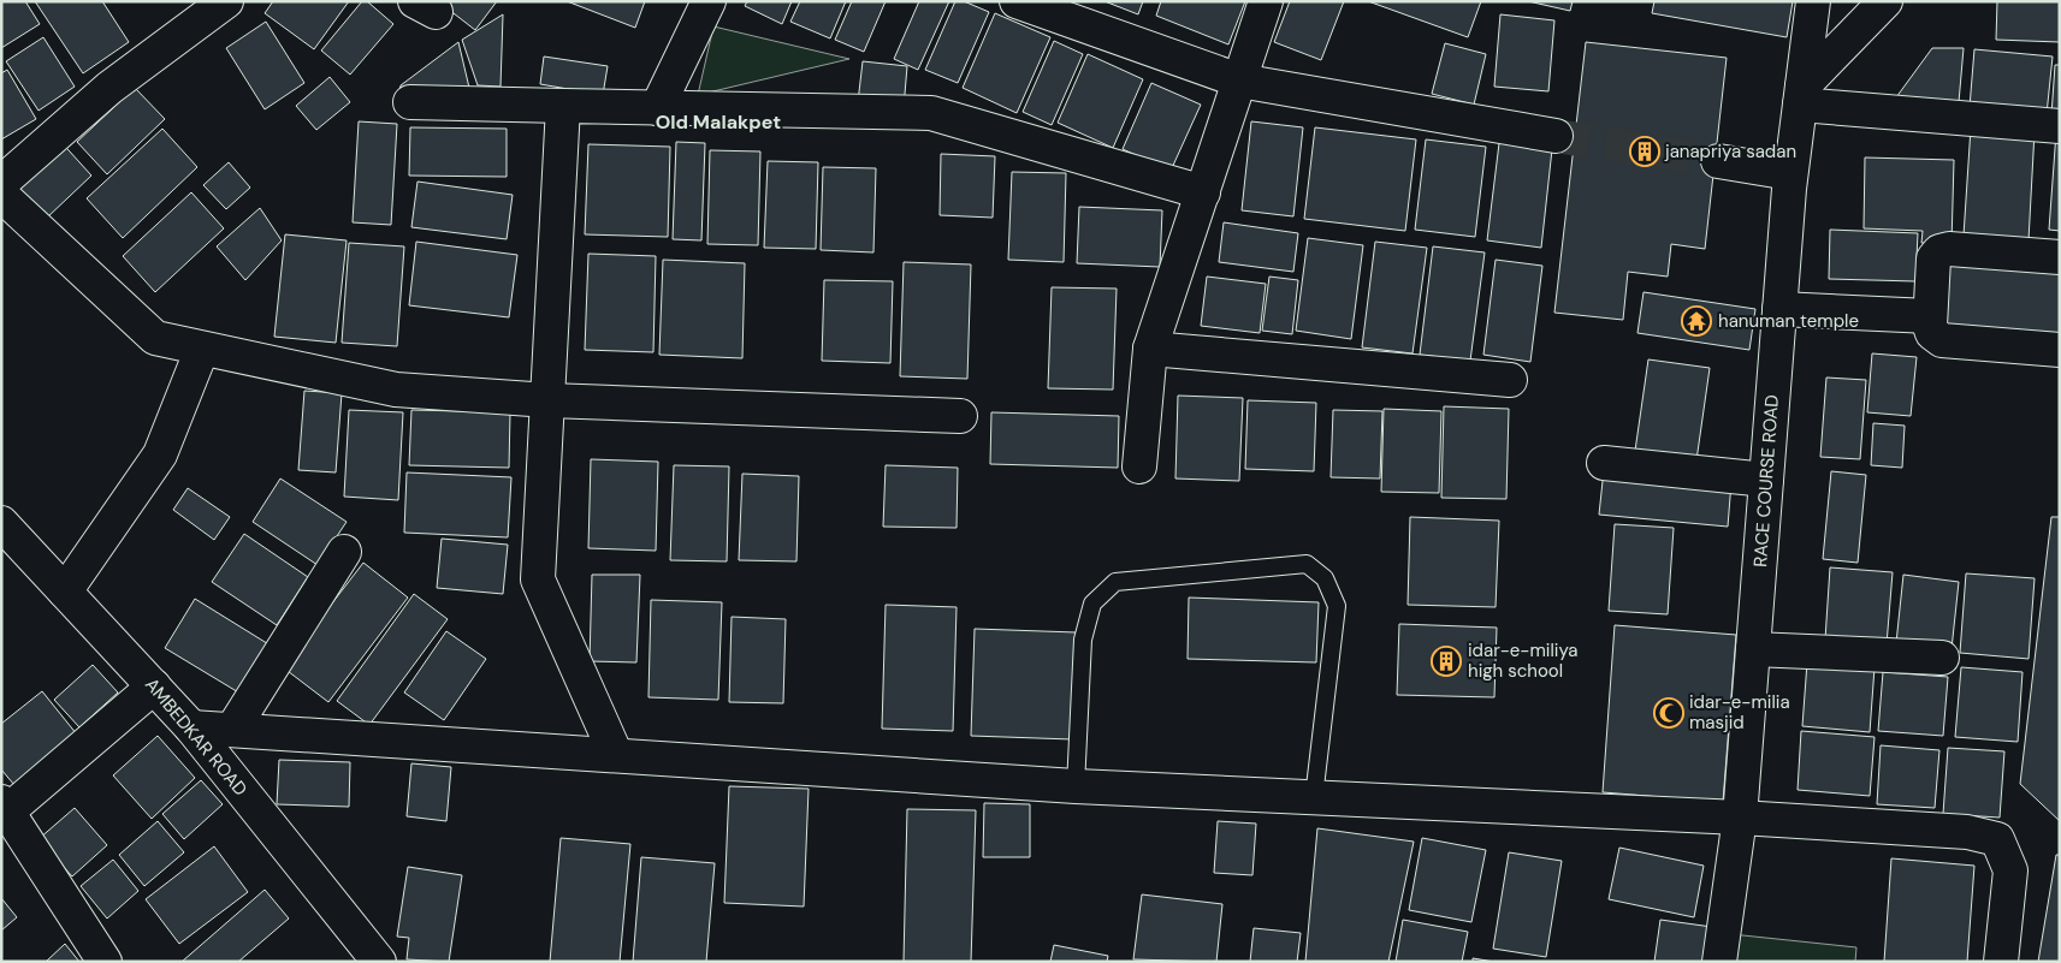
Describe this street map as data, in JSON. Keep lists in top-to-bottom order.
{
  "streets": {
    "street": ["RACE COURSE ROAD", "AMBEDKAR ROAD"]
  },
  "districts": ["Old Malakpet"],
  "places": {
    "building": ["janapriya sadan", "idar-e-miliya high school"],
    "temple": ["hanuman temple"],
    "mosque": ["idar-e-milia masjid"]
  }
}
